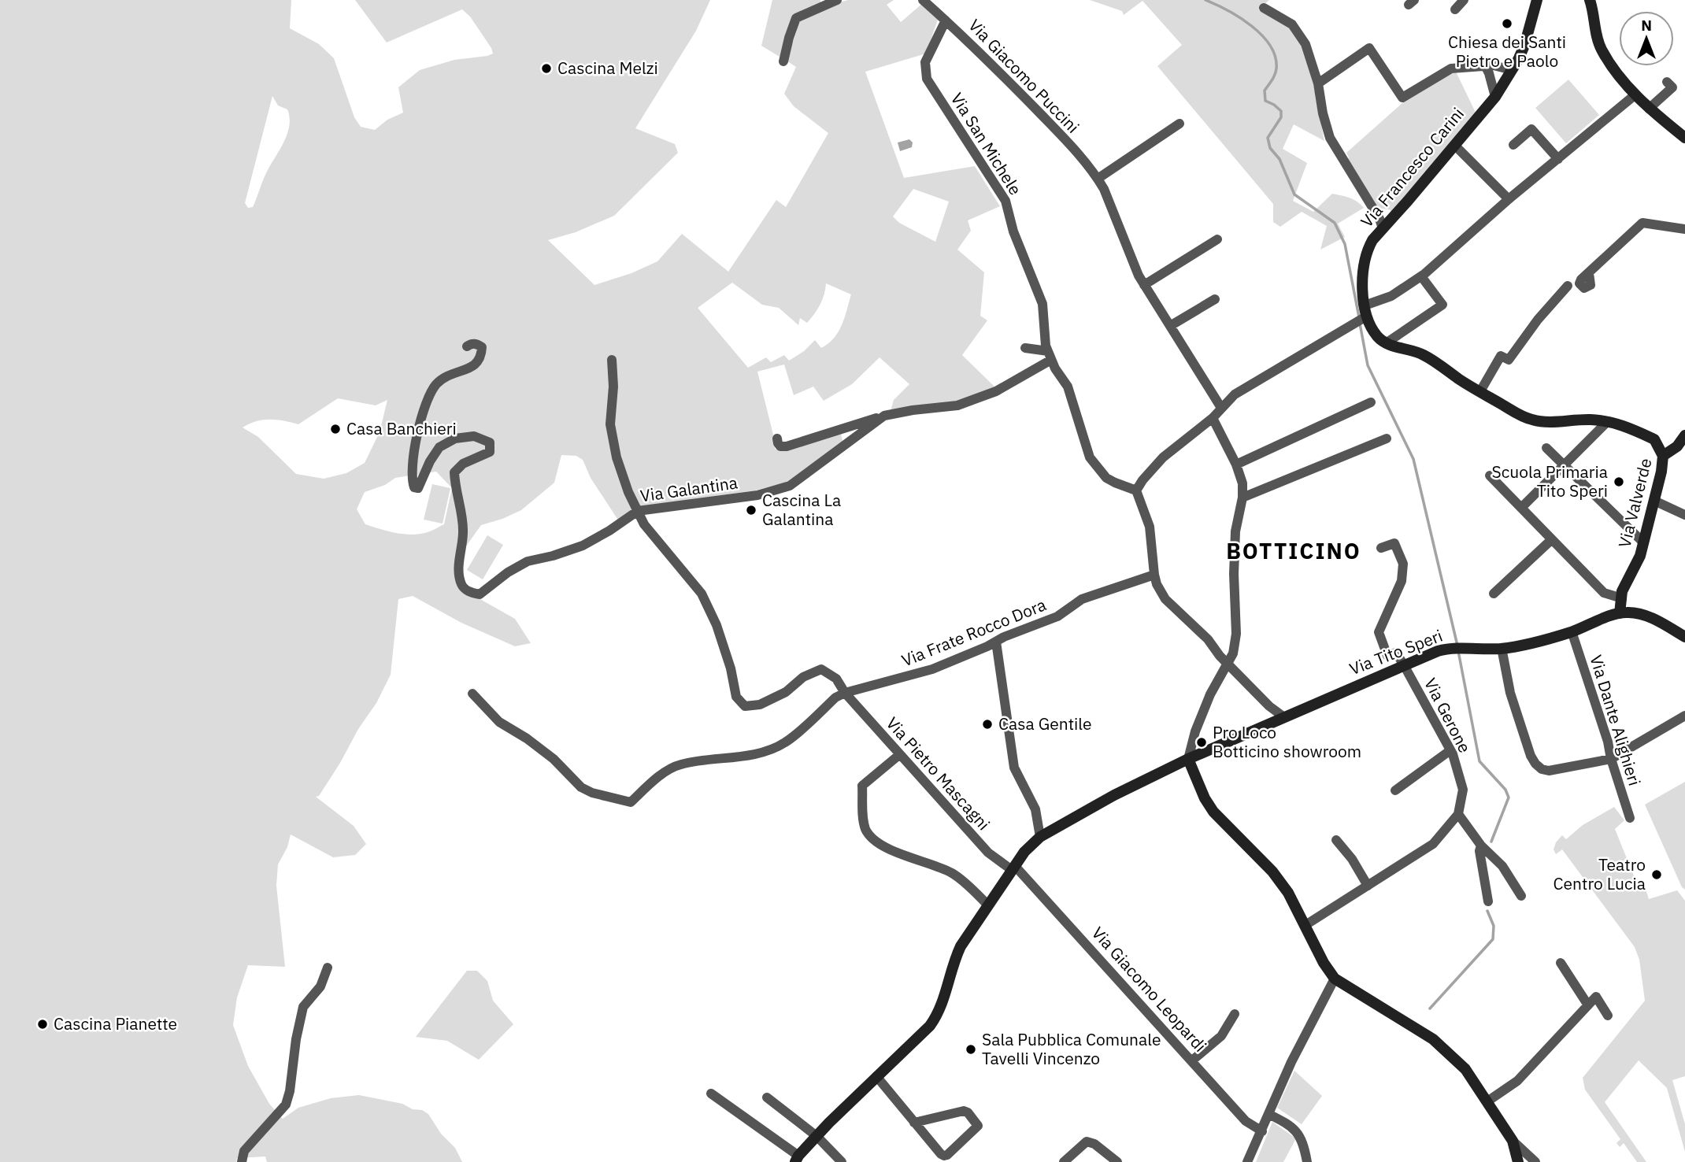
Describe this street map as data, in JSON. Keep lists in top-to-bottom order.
{
  "streets": {
    "street": [
      "Via Giacomo Puccini",
      "Via San Michele",
      "Via Francesco Carini",
      "Via Galantina",
      "Via Valverde",
      "Via Frate Rocco Dora",
      "Via Tito Speri",
      "Via Gerone",
      "Via Dante Alighieri",
      "Via Pietro Mascagni",
      "Via Giacomo Leopardi"
    ]
  },
  "crossings": [
    ["Via Giacomo Puccini", "Via San Michele"],
    ["Via San Michele", "Via Galantina"],
    ["Via Galantina", "Via Pietro Mascagni"],
    ["Via Valverde", "Via Tito Speri"],
    ["Via Frate Rocco Dora", "Via Pietro Mascagni"],
    ["Via Tito Speri", "Via Gerone"],
    ["Via Tito Speri", "Via Dante Alighieri"],
    ["Via Tito Speri", "Via Pietro Mascagni"],
    ["Via Tito Speri", "Via Giacomo Leopardi"],
    ["Via Pietro Mascagni", "Via Giacomo Leopardi"]
  ],
  "districts": ["BOTTICINO"],
  "places": [
    "Chiesa dei Santi Pietro e Paolo",
    "Cascina Melzi",
    "Casa Banchieri",
    "Scuola Primaria Tito Speri",
    "Cascina La Galantina",
    "Casa Gentile",
    "Pro Loco Botticino showroom",
    "Teatro Centro Lucia",
    "Cascina Pianette",
    "Sala Pubblica Comunale Tavelli Vincenzo"
  ],
  "north": "top"
}
